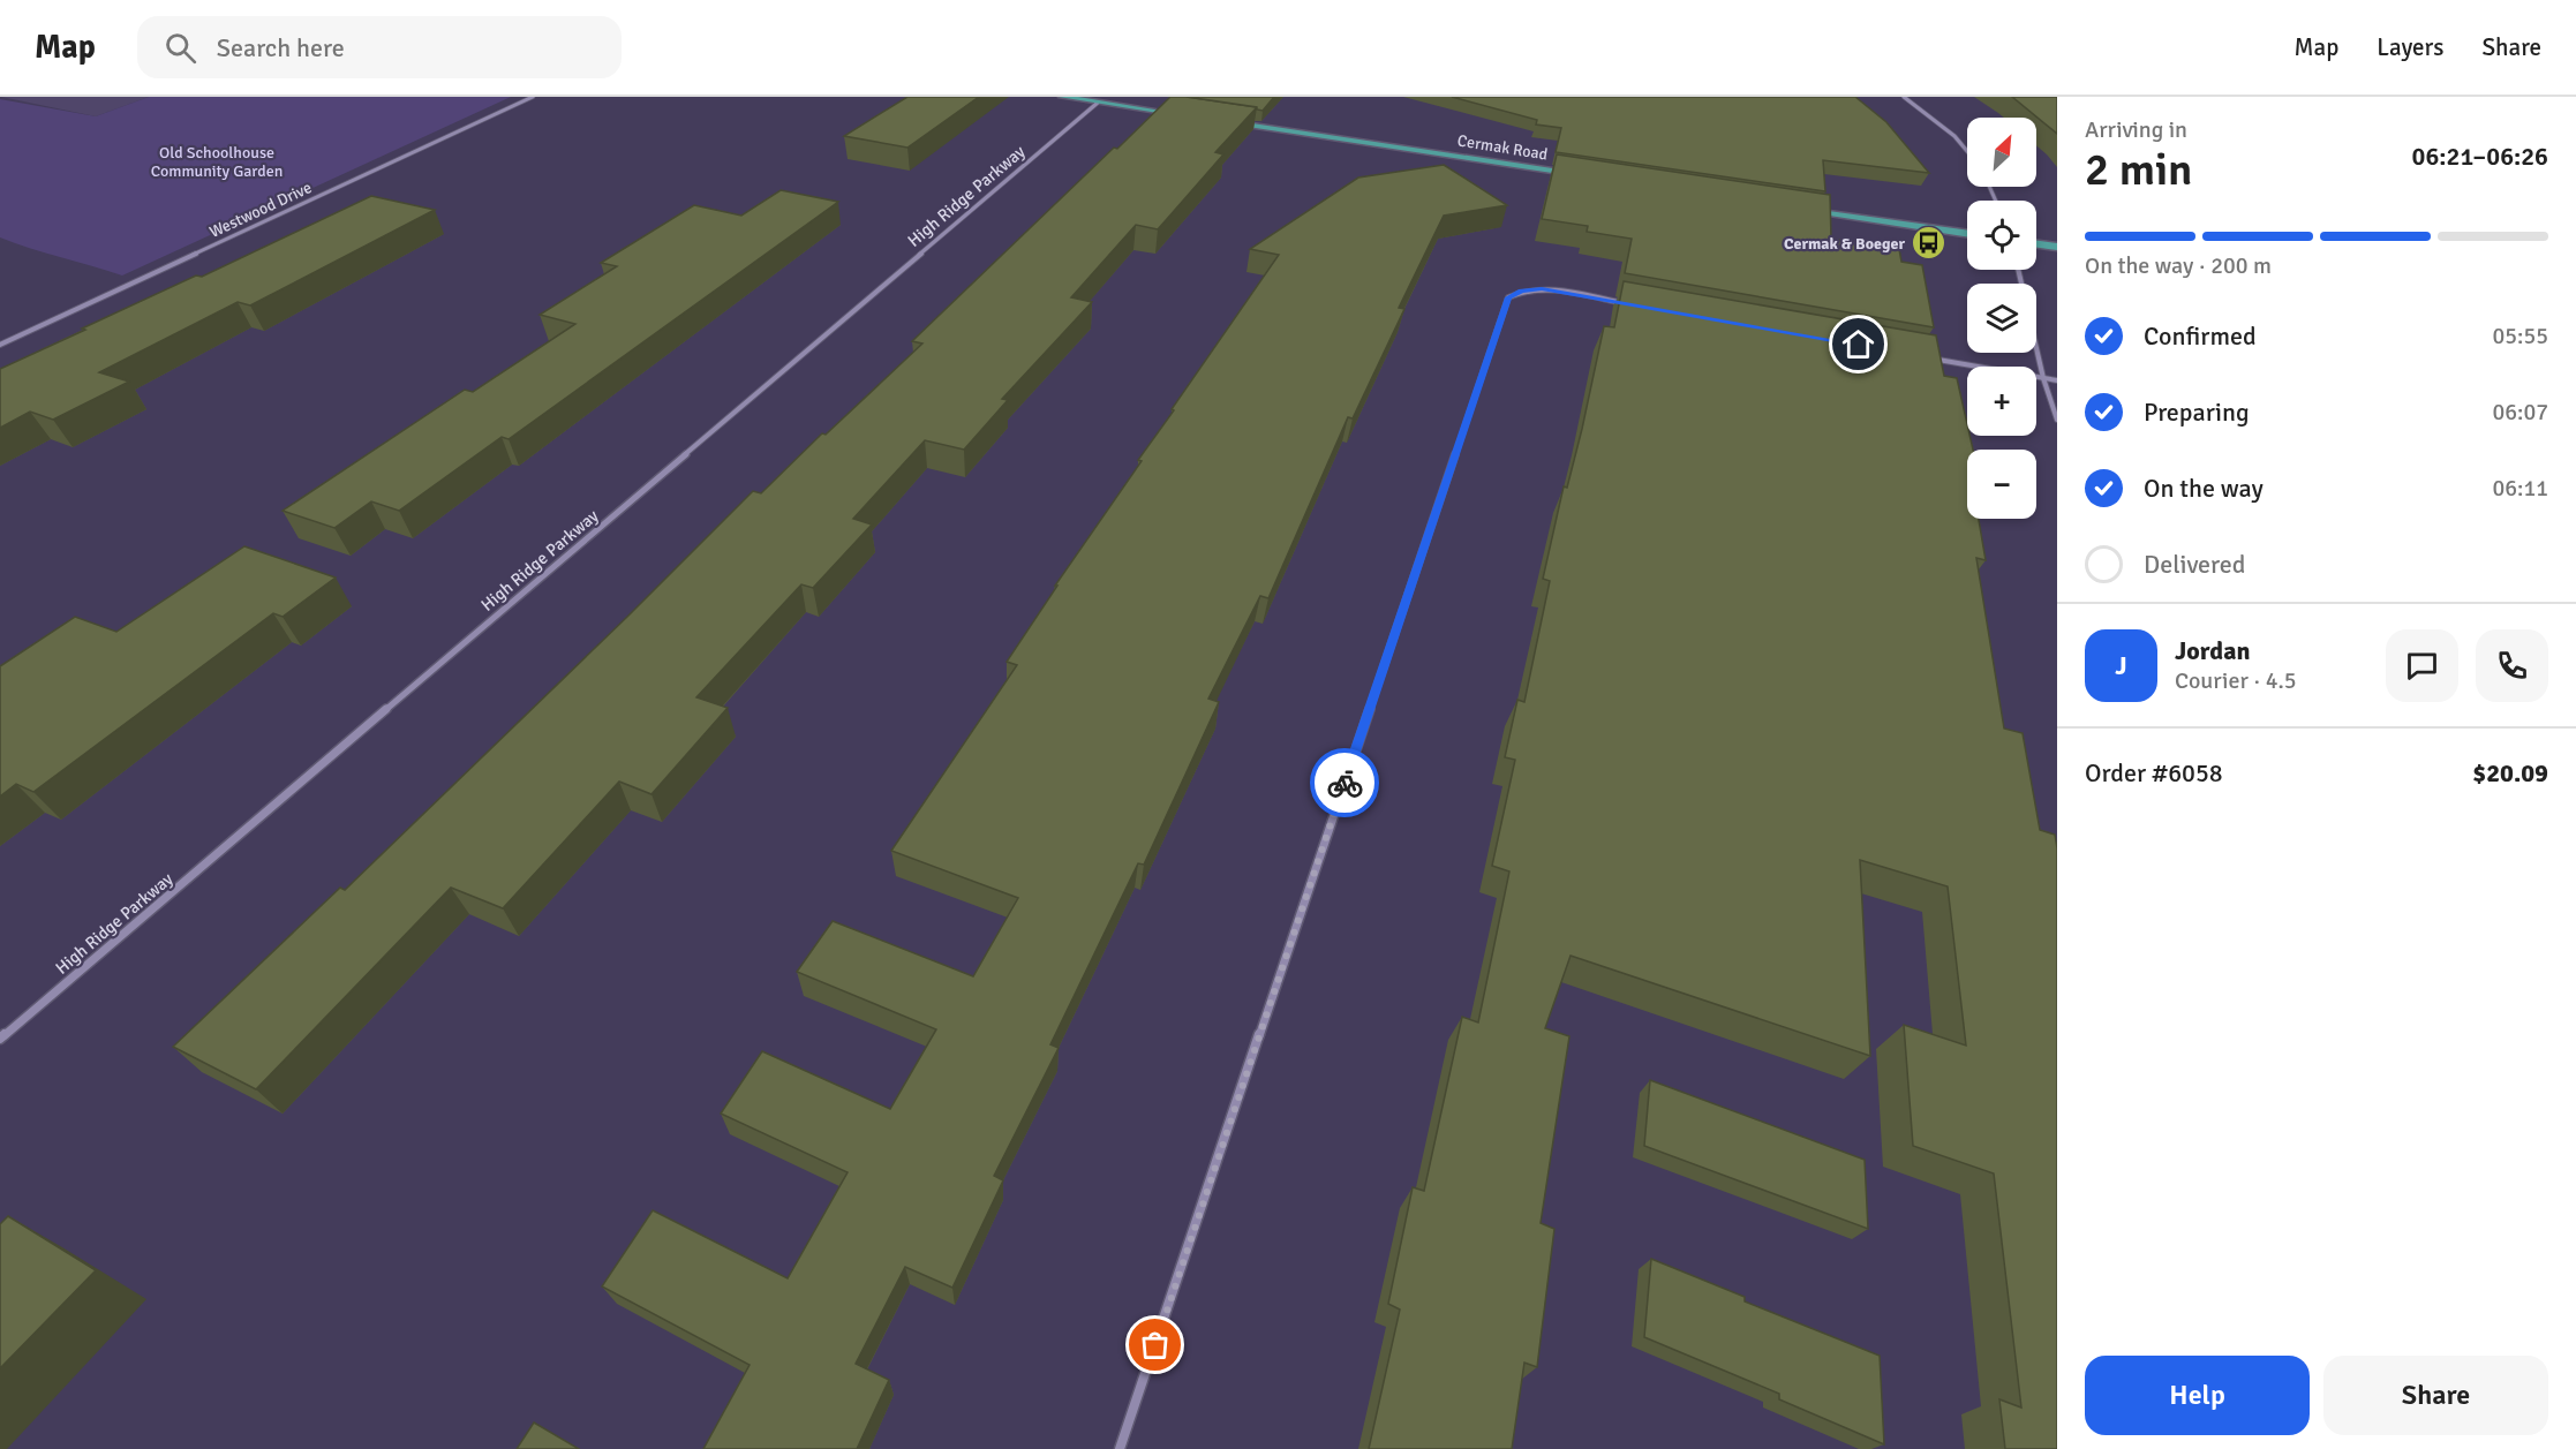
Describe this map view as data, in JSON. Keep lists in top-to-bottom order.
{
  "streets": {
    "main road": ["Cermak Road"],
    "street": ["High Ridge Parkway", "Westwood Drive"]
  },
  "parks": ["Old Schoolhouse Community Garden"],
  "places": {
    "bus stop": ["Cermak & Boeger"]
  },
  "north": "top right",
  "page": {
    "header": "Map",
    "search": "Search here",
    "nav": ["Map", "Layers", "Share"],
    "heading": ["2 min", "Arriving in", "06:21–06:26"],
    "panel": [
      "Jordan",
      "Courier · 4.5",
      "Order #6058",
      "$20.09"
    ],
    "map_buttons": ["+", "−"],
    "bar": "On the way · 200 m",
    "list": [
      ["Confirmed", "05:55"],
      ["Preparing", "06:07"],
      ["On the way", "06:11"],
      "Delivered"
    ],
    "round": "J",
    "buttons": ["Help", "Share"]
  }
}
